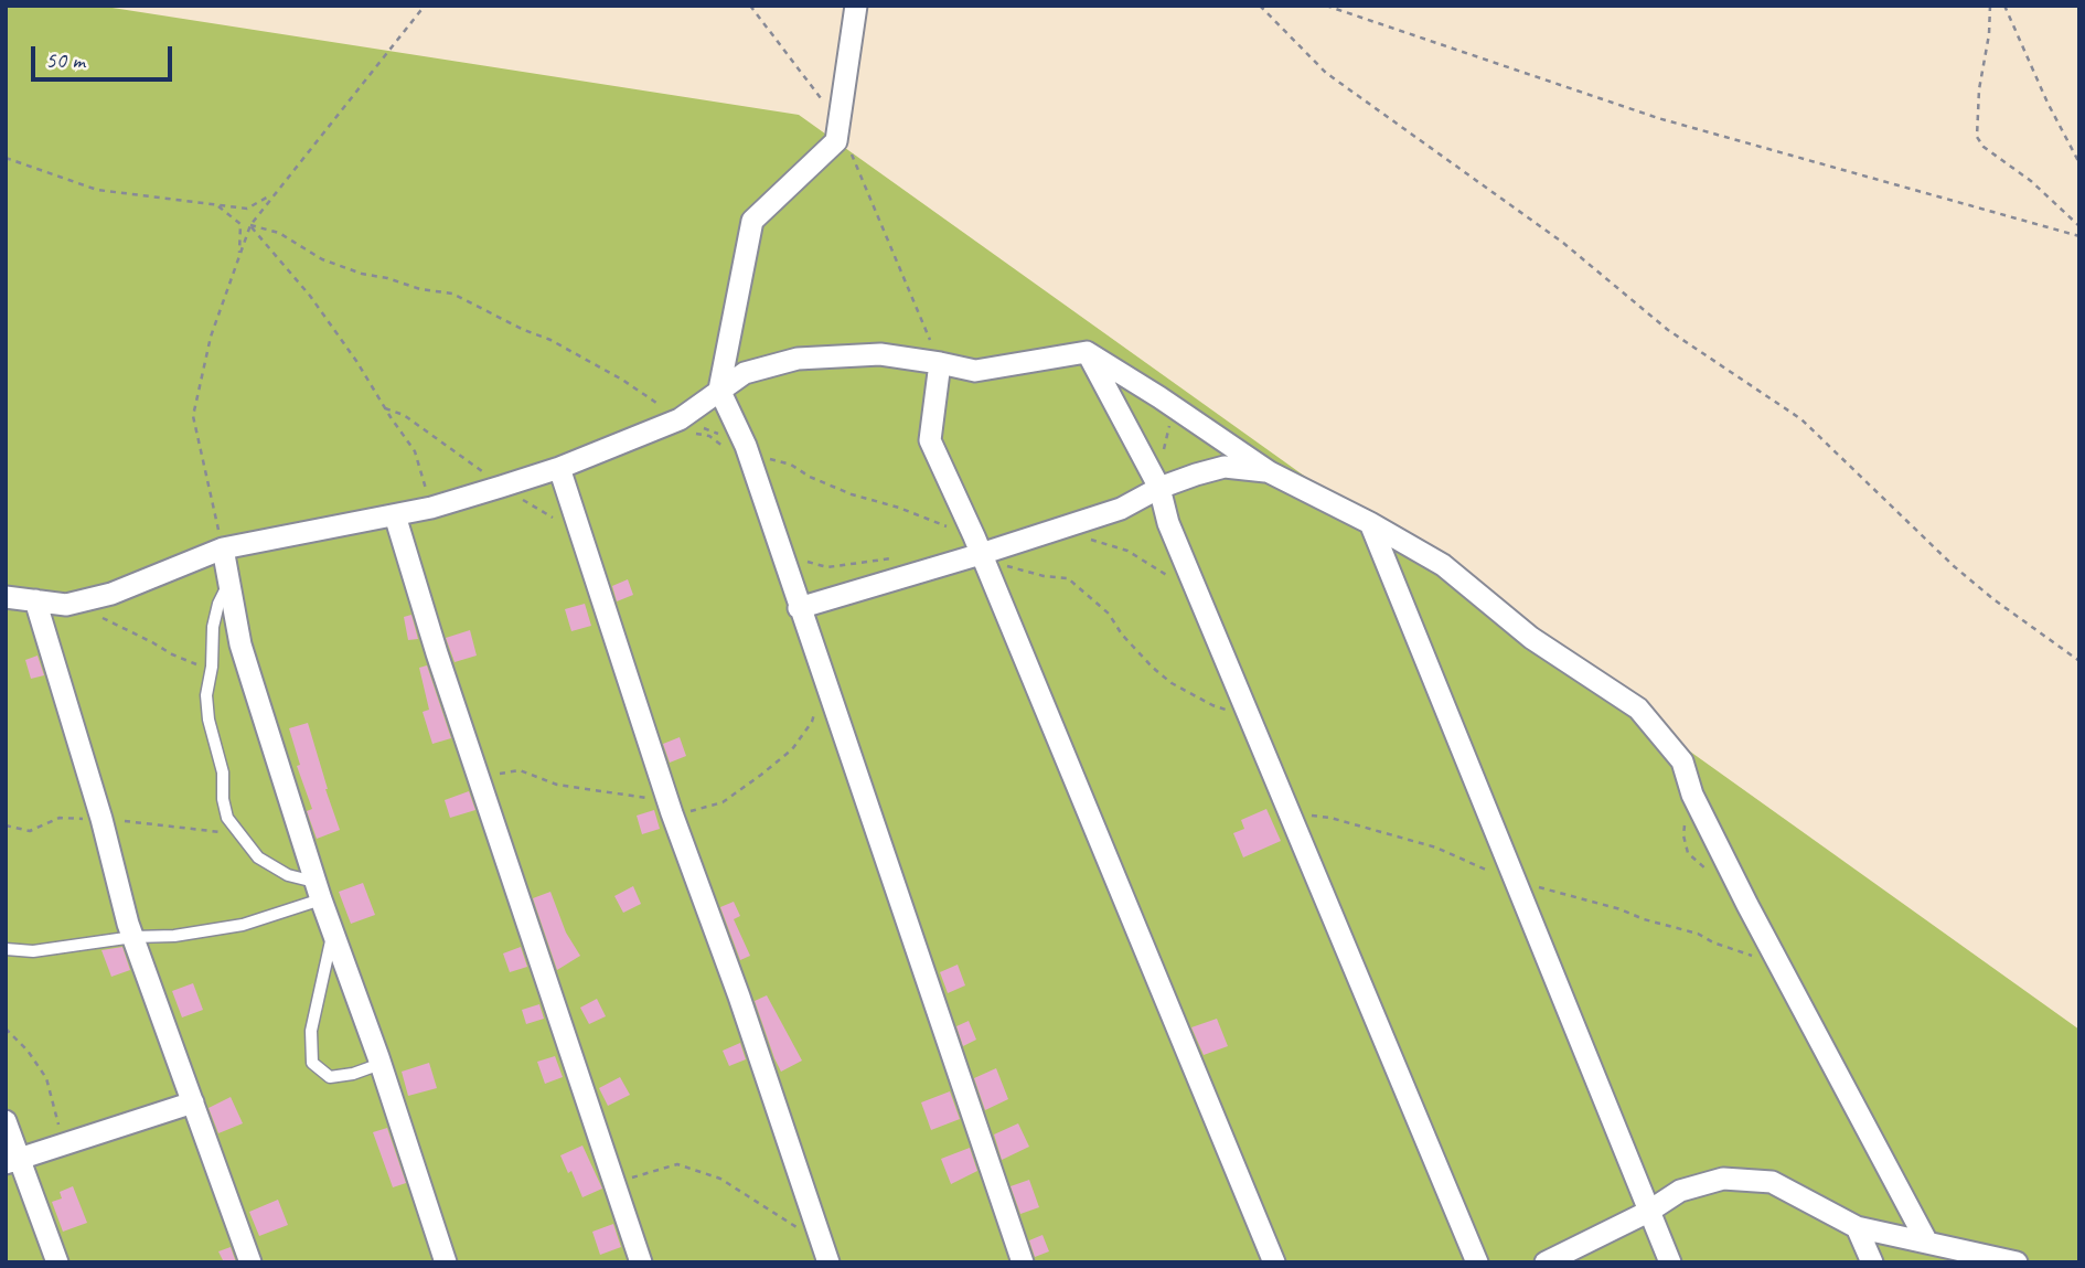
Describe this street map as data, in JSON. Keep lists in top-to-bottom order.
{
  "scale_bar": "50 m"
}
